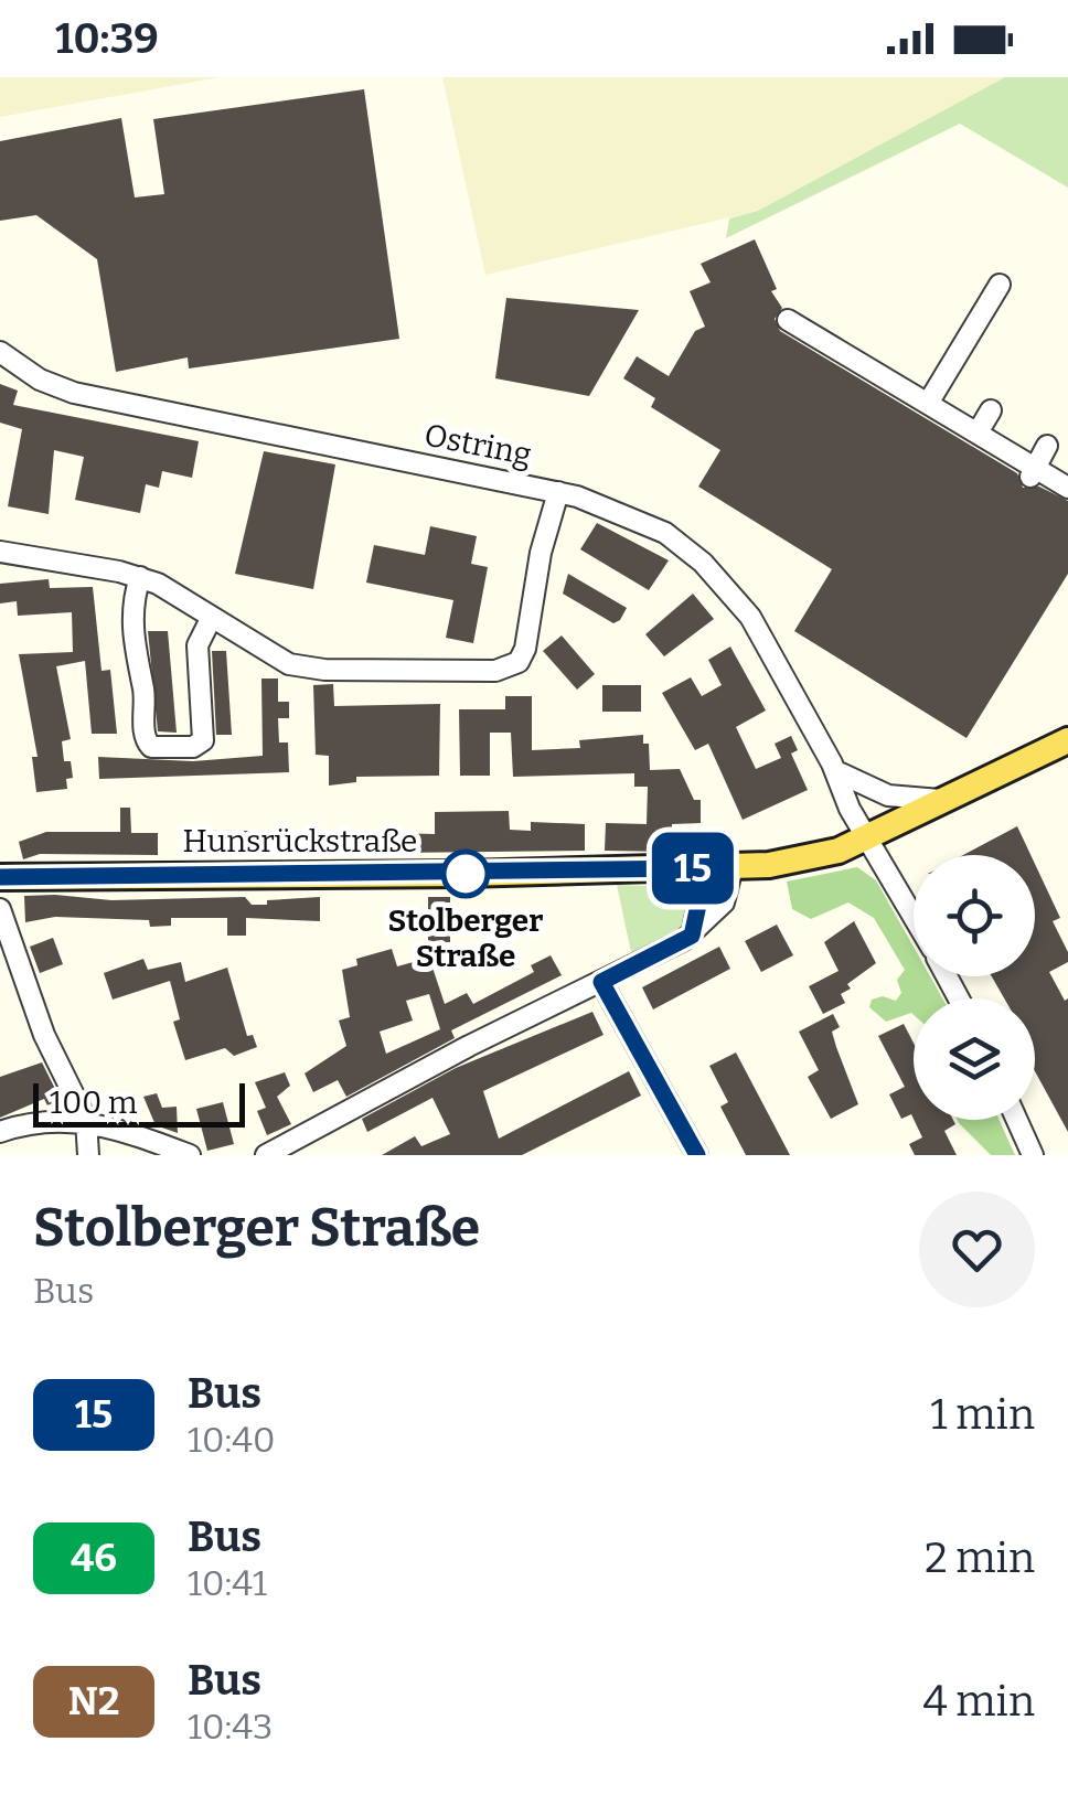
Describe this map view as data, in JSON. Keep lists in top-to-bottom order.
{
  "streets": {
    "main road": ["Hunsrückstraße"],
    "street": ["Ostring"]
  },
  "places": ["Stolberger Straße"],
  "lines": ["bus line 15"],
  "scale_bar": "100 m",
  "page": {
    "status": "10:39",
    "on_map": "15",
    "scale": "100 m",
    "heading": ["Stolberger Straße", "Bus"],
    "list": [
      {
        "mark": "15",
        "name": "Bus",
        "note": "10:40",
        "value": "1 min"
      },
      {
        "mark": "46",
        "name": "Bus",
        "note": "10:41",
        "value": "2 min"
      },
      {
        "mark": "N2",
        "name": "Bus",
        "note": "10:43",
        "value": "4 min"
      }
    ]
  }
}
